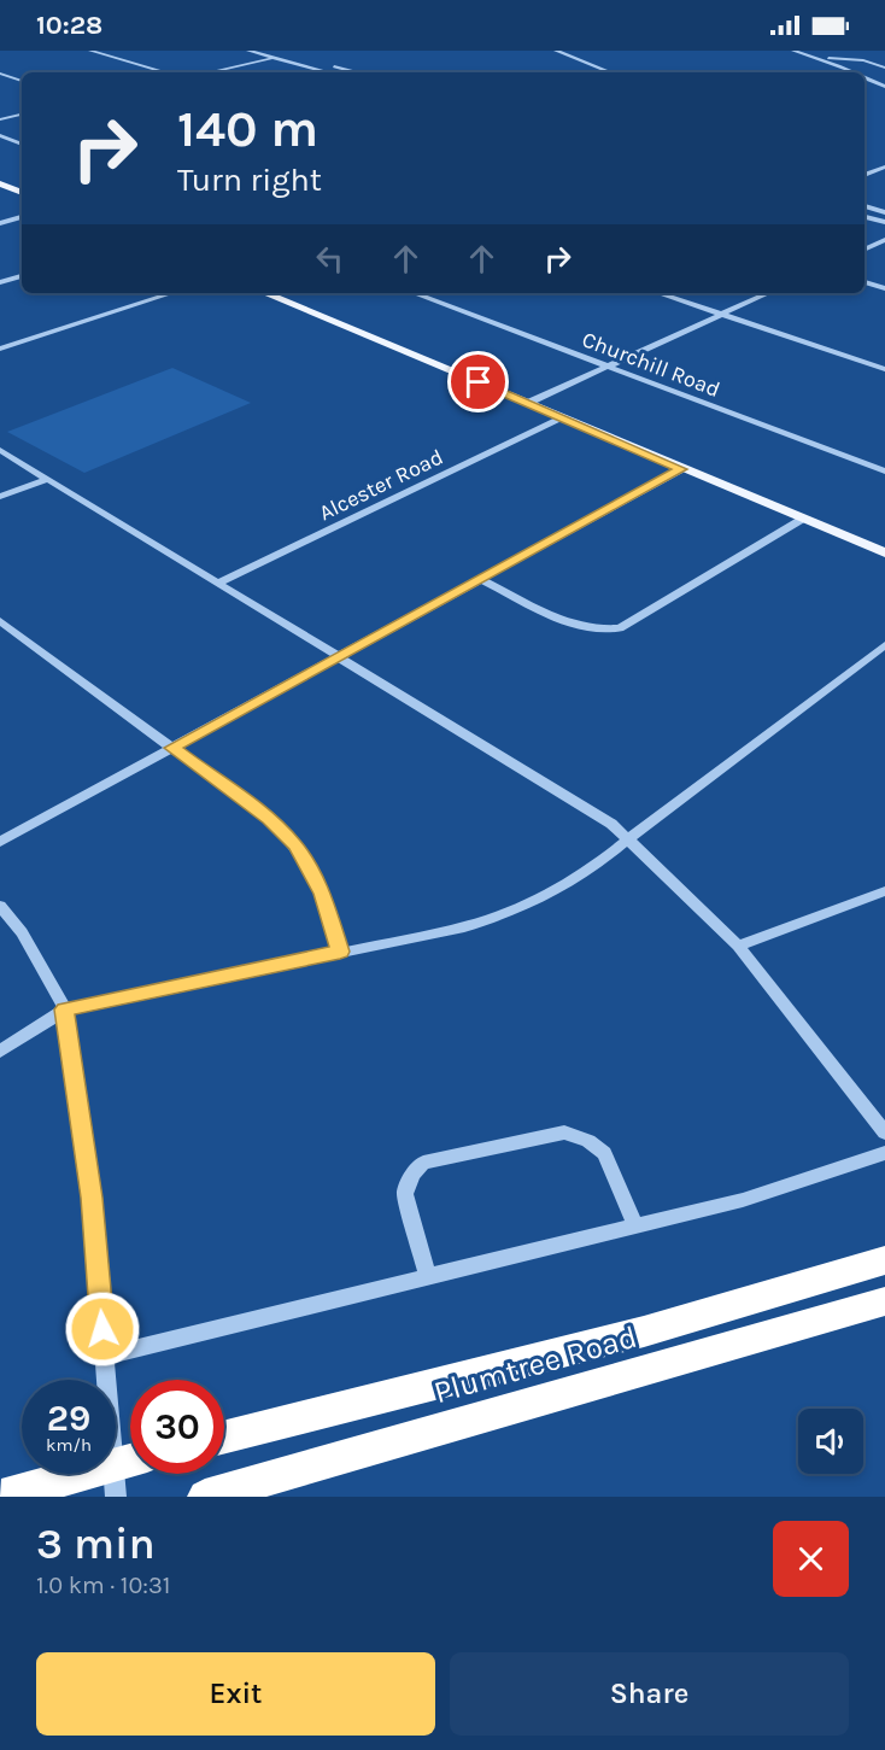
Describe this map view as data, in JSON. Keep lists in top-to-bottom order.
{
  "streets": {
    "highway": ["Plumtree Road"],
    "street": ["Churchill Road", "Alcester Road"]
  },
  "page": {
    "status": "10:28",
    "turn": ["140 m", "Turn right"],
    "speed": "29 km/h",
    "limit": "30",
    "heading": ["3 min", "1.0 km · 10:31"],
    "buttons": ["Exit", "Share"]
  }
}
